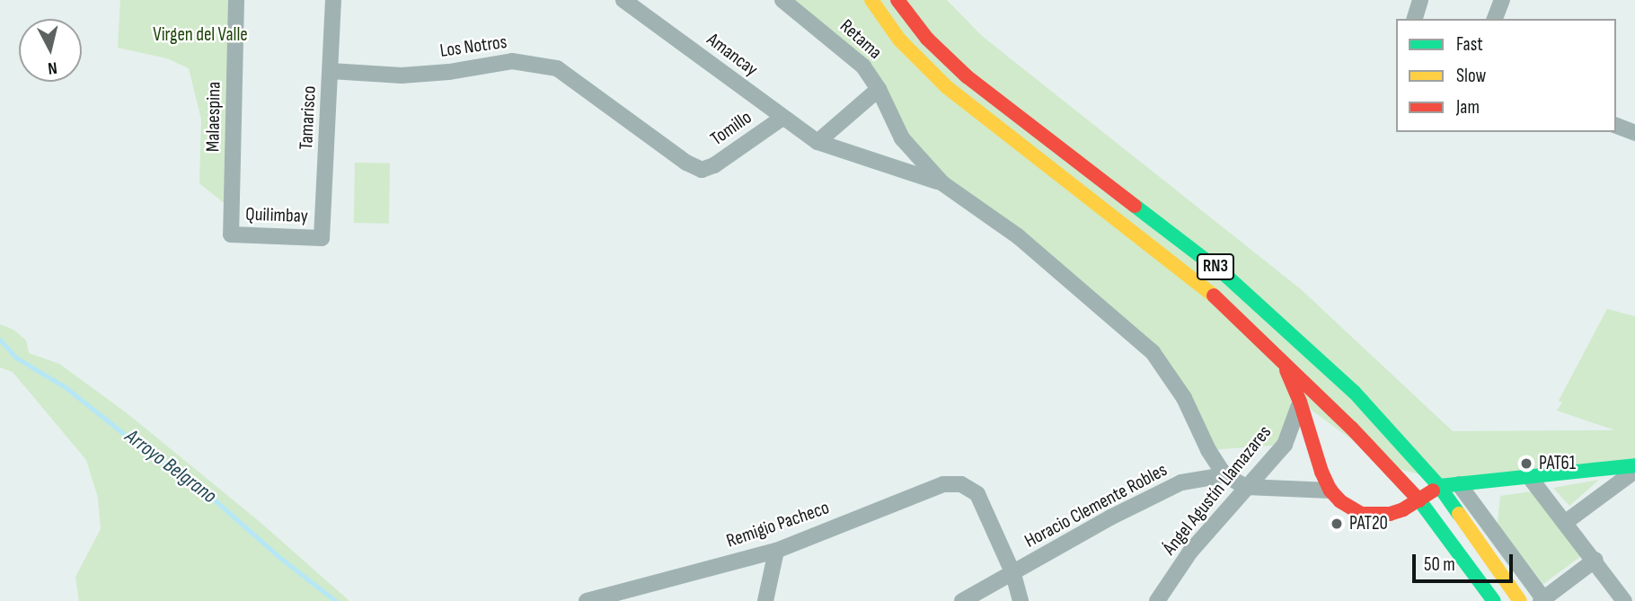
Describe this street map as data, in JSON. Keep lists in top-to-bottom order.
{
  "streets": {
    "main road": ["RN3"],
    "street": [
      "Retama",
      "Los Notros",
      "Amancay",
      "Malaespina",
      "Tamarisco",
      "Tomillo",
      "Quilimbay",
      "Ángel Agustín Llamazares",
      "Horacio Clemente Robles",
      "Remigio Pacheco"
    ]
  },
  "crossings": [
    ["Retama", "Amancay"],
    ["Los Notros", "Tamarisco"],
    ["Los Notros", "Tomillo"],
    ["Amancay", "Tomillo"],
    ["Malaespina", "Quilimbay"],
    ["Tamarisco", "Quilimbay"],
    ["Horacio Clemente Robles", "Remigio Pacheco"]
  ],
  "water": ["Arroyo Belgrano"],
  "parks": ["Virgen del Valle"],
  "places": ["PAT61", "PAT20"],
  "legend": ["Fast", "Slow", "Jam"],
  "scale_bar": "50 m",
  "north": "bottom"
}
